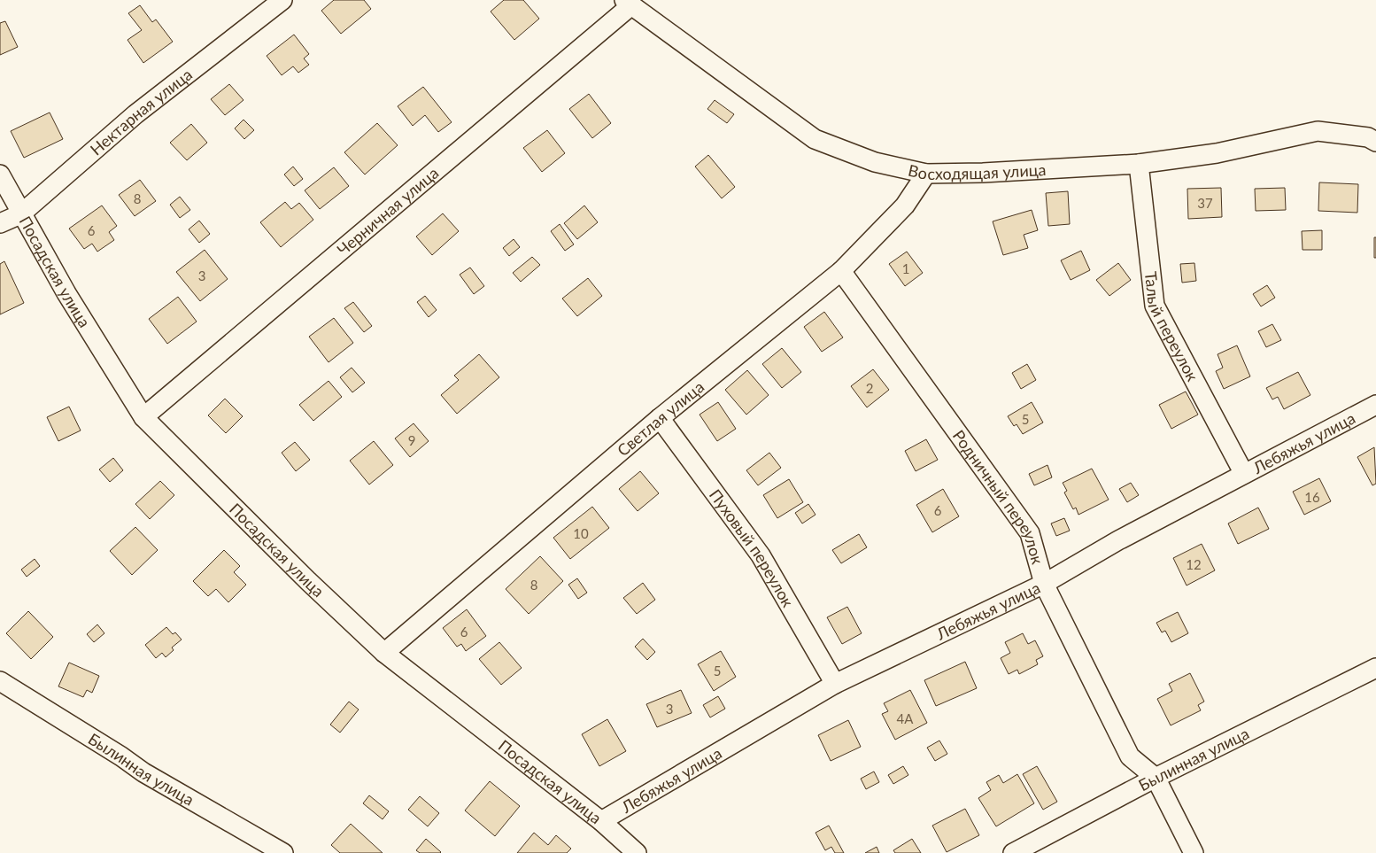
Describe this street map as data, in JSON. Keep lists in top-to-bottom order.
{
  "streets": {
    "street": [
      "Нектарная улица",
      "Восходящая улица",
      "Черничная улица",
      "Посадская улица",
      "Талый переулок",
      "Светлая улица",
      "Лебяжья улица",
      "Родничный переулок",
      "Пуховый переулок",
      "Былинная улица"
    ]
  },
  "crossings": [
    ["Нектарная улица", "Посадская улица"],
    ["Восходящая улица", "Черничная улица"],
    ["Восходящая улица", "Талый переулок"],
    ["Восходящая улица", "Светлая улица"],
    ["Черничная улица", "Посадская улица"],
    ["Посадская улица", "Светлая улица"],
    ["Посадская улица", "Лебяжья улица"],
    ["Талый переулок", "Лебяжья улица"],
    ["Светлая улица", "Родничный переулок"],
    ["Светлая улица", "Пуховый переулок"],
    ["Лебяжья улица", "Родничный переулок"],
    ["Лебяжья улица", "Пуховый переулок"],
    ["Родничный переулок", "Былинная улица"]
  ],
  "house_numbers": [
    "8",
    "37",
    "6",
    "1",
    "3",
    "2",
    "5",
    "9",
    "16",
    "6",
    "10",
    "12",
    "8",
    "6",
    "5",
    "3",
    "4А"
  ]
}
